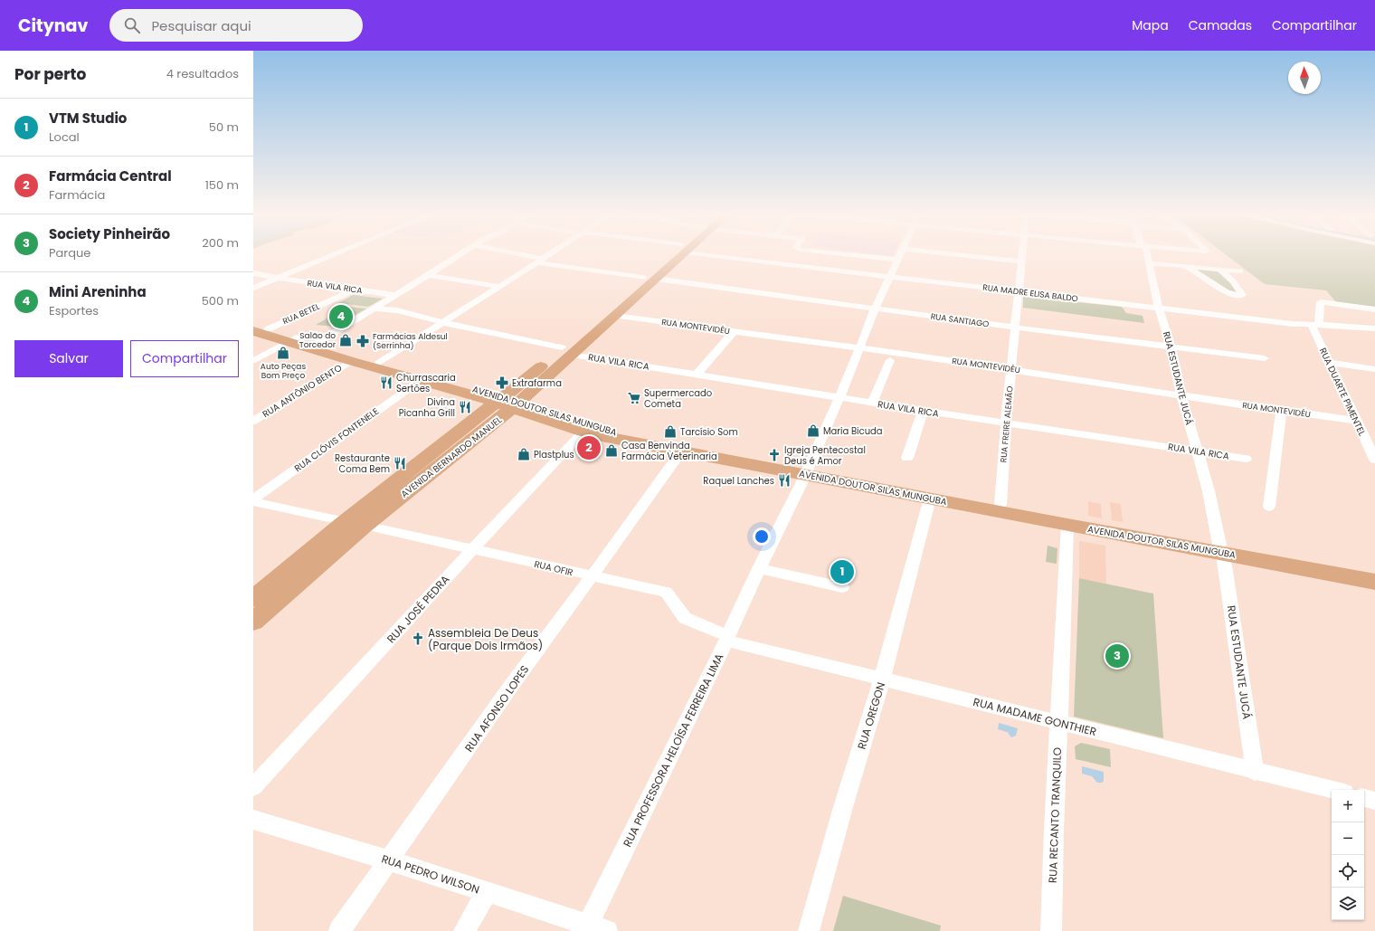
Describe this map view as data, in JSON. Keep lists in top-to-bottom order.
{
  "streets": {
    "main road": ["AVENIDA DOUTOR SILAS MUNGUBA", "AVENIDA BERNARDO MANUEL"],
    "street": [
      "RUA VILA RICA",
      "RUA MADRE ELISA BALDO",
      "RUA BETEL",
      "RUA SANTIAGO",
      "RUA MONTEVIDÉU",
      "RUA ESTUDANTE JUCÁ",
      "RUA ANTÔNIO BENTO",
      "RUA DUARTE PIMENTEL",
      "RUA FREIRE ALEMÃO",
      "RUA CLÓVIS FONTENELE",
      "RUA OFIR",
      "RUA JOSÉ PEDRA",
      "RUA AFONSO LOPES",
      "RUA OREGON",
      "RUA MADAME GONTHIER",
      "RUA PROFESSORA HELOÍSA FERREIRA LIMA",
      "RUA RECANTO TRANQUILO",
      "RUA PEDRO WILSON"
    ]
  },
  "crossings": [
    ["RUA VILA RICA", "RUA BETEL"],
    ["RUA VILA RICA", "RUA ESTUDANTE JUCÁ"],
    ["RUA VILA RICA", "RUA FREIRE ALEMÃO"],
    ["RUA VILA RICA", "AVENIDA BERNARDO MANUEL"],
    ["RUA VILA RICA", "RUA PROFESSORA HELOÍSA FERREIRA LIMA"],
    ["RUA MADRE ELISA BALDO", "RUA ESTUDANTE JUCÁ"],
    ["RUA MADRE ELISA BALDO", "RUA DUARTE PIMENTEL"],
    ["RUA MADRE ELISA BALDO", "RUA FREIRE ALEMÃO"],
    ["RUA MADRE ELISA BALDO", "RUA PROFESSORA HELOÍSA FERREIRA LIMA"],
    ["RUA BETEL", "AVENIDA DOUTOR SILAS MUNGUBA"],
    ["RUA SANTIAGO", "RUA ESTUDANTE JUCÁ"],
    ["RUA SANTIAGO", "RUA FREIRE ALEMÃO"],
    ["RUA SANTIAGO", "AVENIDA BERNARDO MANUEL"],
    ["RUA SANTIAGO", "RUA PROFESSORA HELOÍSA FERREIRA LIMA"],
    ["RUA MONTEVIDÉU", "RUA ESTUDANTE JUCÁ"],
    ["RUA MONTEVIDÉU", "RUA DUARTE PIMENTEL"],
    ["RUA MONTEVIDÉU", "RUA FREIRE ALEMÃO"],
    ["RUA MONTEVIDÉU", "AVENIDA BERNARDO MANUEL"],
    ["RUA MONTEVIDÉU", "RUA PROFESSORA HELOÍSA FERREIRA LIMA"],
    ["RUA ESTUDANTE JUCÁ", "AVENIDA DOUTOR SILAS MUNGUBA"],
    ["RUA ESTUDANTE JUCÁ", "RUA MADAME GONTHIER"],
    ["RUA ANTÔNIO BENTO", "AVENIDA DOUTOR SILAS MUNGUBA"],
    ["AVENIDA DOUTOR SILAS MUNGUBA", "RUA FREIRE ALEMÃO"],
    ["AVENIDA DOUTOR SILAS MUNGUBA", "RUA CLÓVIS FONTENELE"],
    ["AVENIDA DOUTOR SILAS MUNGUBA", "AVENIDA BERNARDO MANUEL"],
    ["AVENIDA DOUTOR SILAS MUNGUBA", "RUA JOSÉ PEDRA"],
    ["AVENIDA DOUTOR SILAS MUNGUBA", "RUA AFONSO LOPES"],
    ["AVENIDA DOUTOR SILAS MUNGUBA", "RUA OREGON"],
    ["AVENIDA DOUTOR SILAS MUNGUBA", "RUA PROFESSORA HELOÍSA FERREIRA LIMA"],
    ["AVENIDA DOUTOR SILAS MUNGUBA", "RUA RECANTO TRANQUILO"],
    ["RUA CLÓVIS FONTENELE", "RUA OFIR"],
    ["AVENIDA BERNARDO MANUEL", "RUA OFIR"],
    ["RUA OFIR", "RUA JOSÉ PEDRA"],
    ["RUA OFIR", "RUA AFONSO LOPES"],
    ["RUA OFIR", "RUA MADAME GONTHIER"],
    ["RUA OFIR", "RUA PROFESSORA HELOÍSA FERREIRA LIMA"],
    ["RUA AFONSO LOPES", "RUA PEDRO WILSON"],
    ["RUA OREGON", "RUA MADAME GONTHIER"],
    ["RUA MADAME GONTHIER", "RUA PROFESSORA HELOÍSA FERREIRA LIMA"],
    ["RUA MADAME GONTHIER", "RUA RECANTO TRANQUILO"],
    ["RUA PROFESSORA HELOÍSA FERREIRA LIMA", "RUA PEDRO WILSON"]
  ],
  "places": {
    "shop": [
      "Salão do Torcedor",
      "Auto Peças Bom Preço",
      "Maria Bicuda",
      "Tarcísio Som",
      "Casa Benvinda Farmácia Veterinaria",
      "Plastplus"
    ],
    "pharmacy": ["Farmácias Aldesul (Serrinha)", "Extrafarma"],
    "restaurant": [
      "Churrascaria Sertões",
      "Divina Picanha Grill",
      "Restaurante Coma Bem",
      "Raquel Lanches"
    ],
    "supermarket": ["Supermercado Cometa"],
    "church": ["Igreja Pentecostal Deus é Amor", "Assembleia De Deus (Parque Dois Irmãos)"]
  },
  "north": "top",
  "page": {
    "header": "Citynav",
    "search": "Pesquisar aqui",
    "nav": ["Mapa", "Camadas", "Compartilhar"],
    "heading": ["Por perto", "4 resultados"],
    "list": [
      {
        "mark": "1",
        "name": "VTM Studio",
        "note": "Local",
        "value": "50 m"
      },
      {
        "mark": "2",
        "name": "Farmácia Central",
        "note": "Farmácia",
        "value": "150 m"
      },
      {
        "mark": "3",
        "name": "Society Pinheirão",
        "note": "Parque",
        "value": "200 m"
      },
      {
        "mark": "4",
        "name": "Mini Areninha",
        "note": "Esportes",
        "value": "500 m"
      }
    ],
    "pins": [
      "4",
      "2",
      "1",
      "3"
    ],
    "buttons": ["Salvar", "Compartilhar"],
    "map_buttons": ["+", "−"]
  }
}
